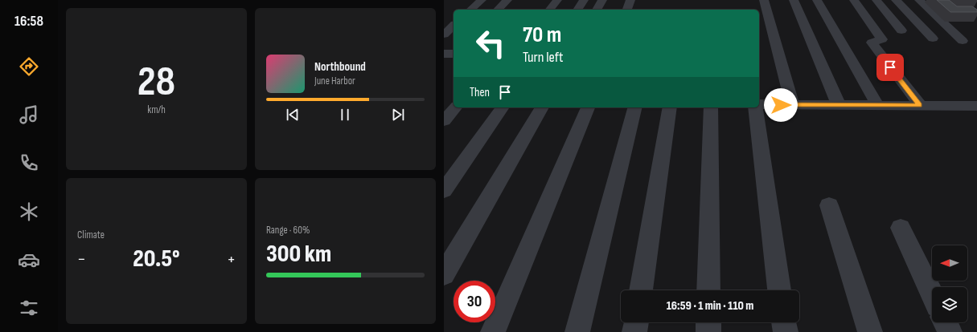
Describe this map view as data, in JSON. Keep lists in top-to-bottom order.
{
  "north": "left",
  "page": {
    "tabs": "16:58",
    "tile": [
      ["28", "km/h"],
      "Climate",
      ["Range · 60%", "300 km"]
    ],
    "turn": ["70 m", "Turn left"],
    "song": ["Northbound", "June Harbor"],
    "then": "Then",
    "heat": ["−", "20.5°", "+"],
    "limit": "30",
    "trip": "16:59 · 1 min · 110 m"
  }
}
